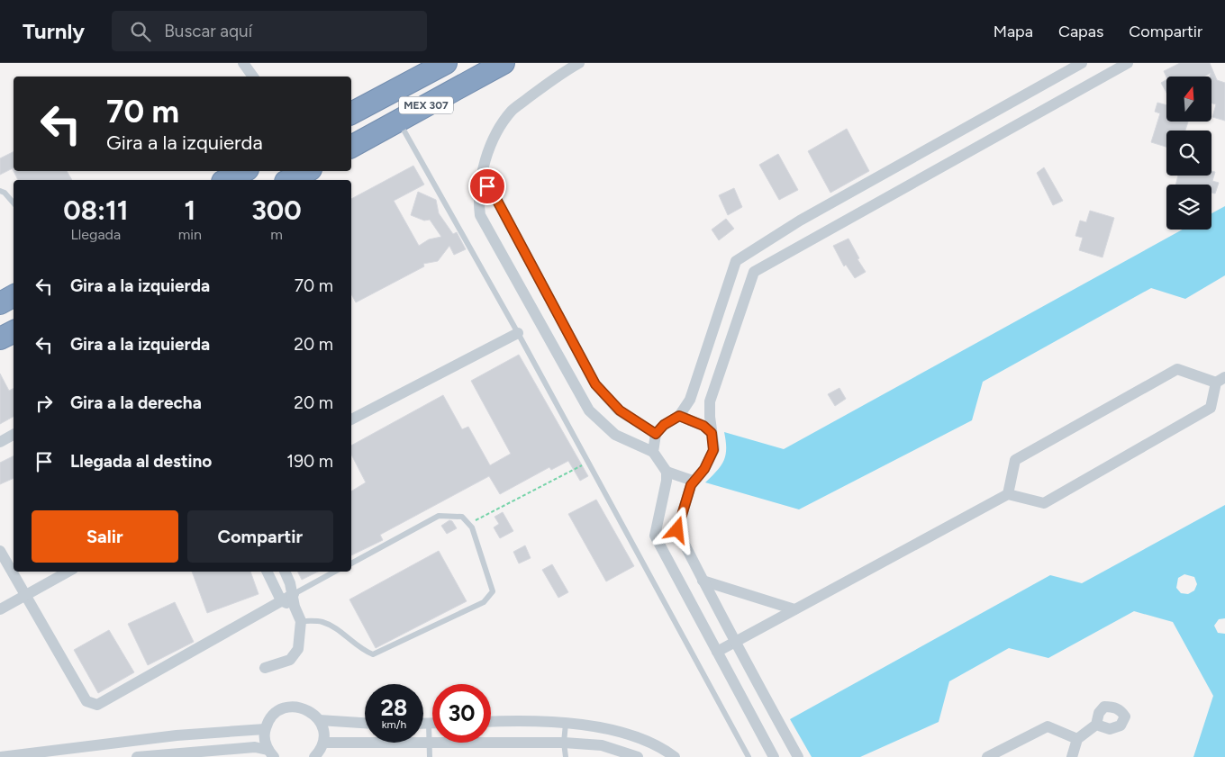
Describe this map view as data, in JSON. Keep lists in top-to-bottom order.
{
  "streets": {
    "highway": ["MEX 307"]
  },
  "north": "top",
  "page": {
    "header": "Turnly",
    "search": "Buscar aquí",
    "nav": ["Mapa", "Capas", "Compartir"],
    "turn": ["70 m", "Gira a la izquierda"],
    "eta": [
      "08:11",
      "Llegada",
      "1",
      "min",
      "300",
      "m"
    ],
    "list": [
      {
        "name": "Gira a la izquierda",
        "value": "70 m"
      },
      {
        "name": "Gira a la izquierda",
        "value": "20 m"
      },
      {
        "name": "Gira a la derecha",
        "value": "20 m"
      },
      {
        "name": "Llegada al destino",
        "value": "190 m"
      }
    ],
    "buttons": ["Salir", "Compartir"],
    "speed": "28 km/h",
    "limit": "30"
  }
}
